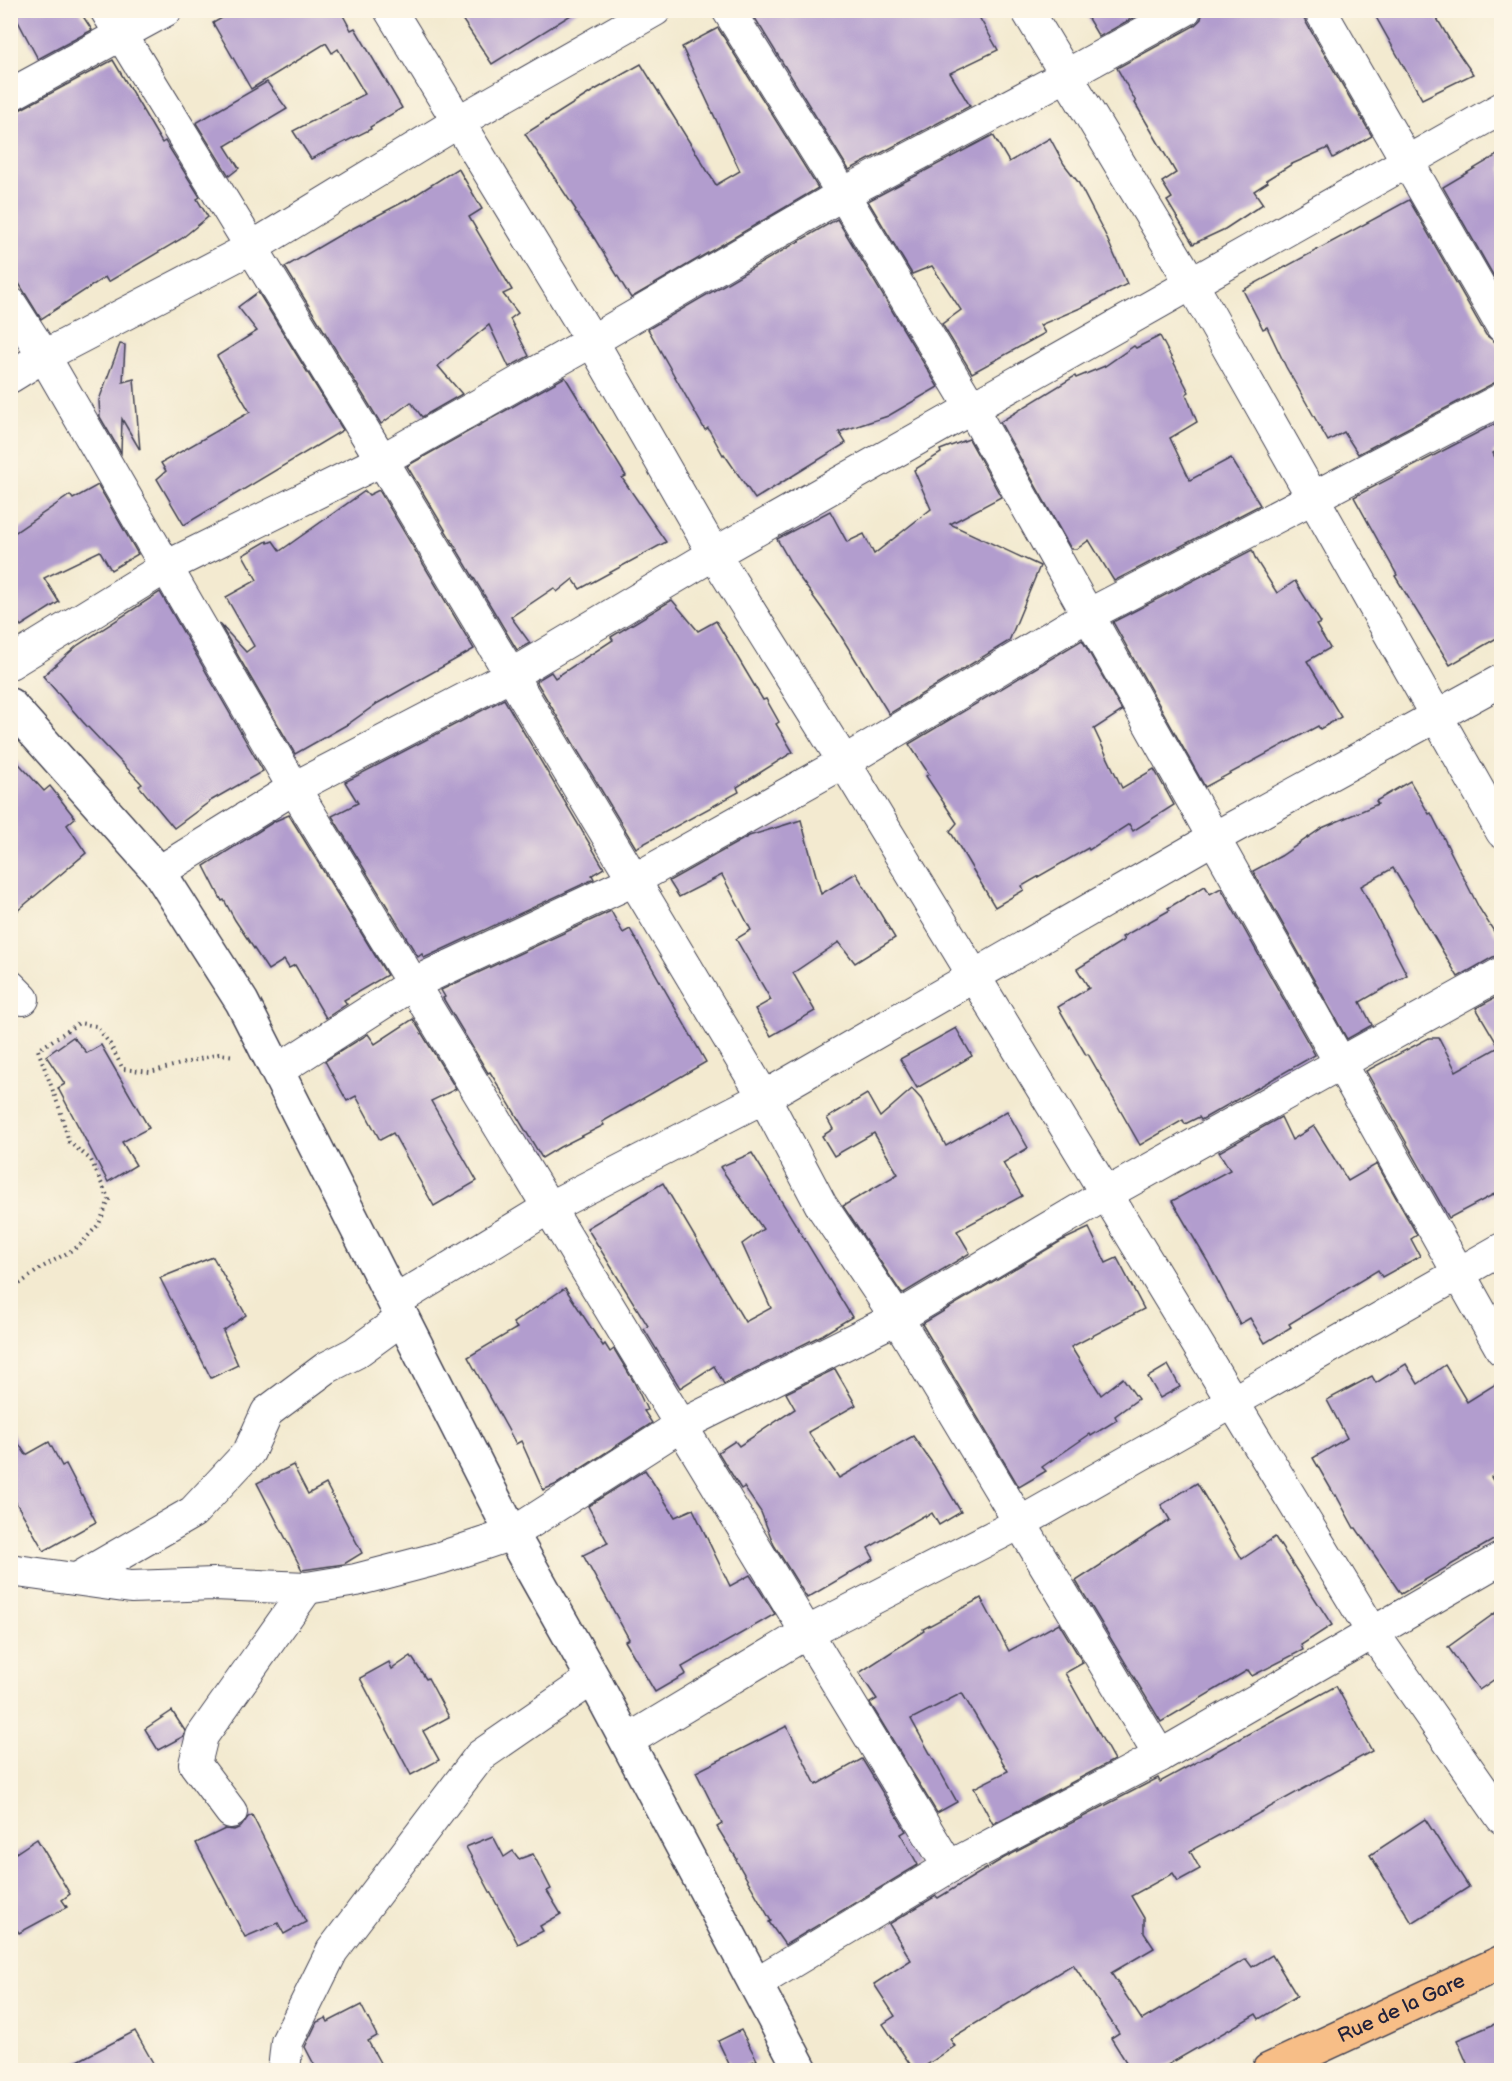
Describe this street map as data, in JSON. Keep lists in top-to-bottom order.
{
  "streets": {
    "main road": ["Rue de la Gare"]
  }
}
